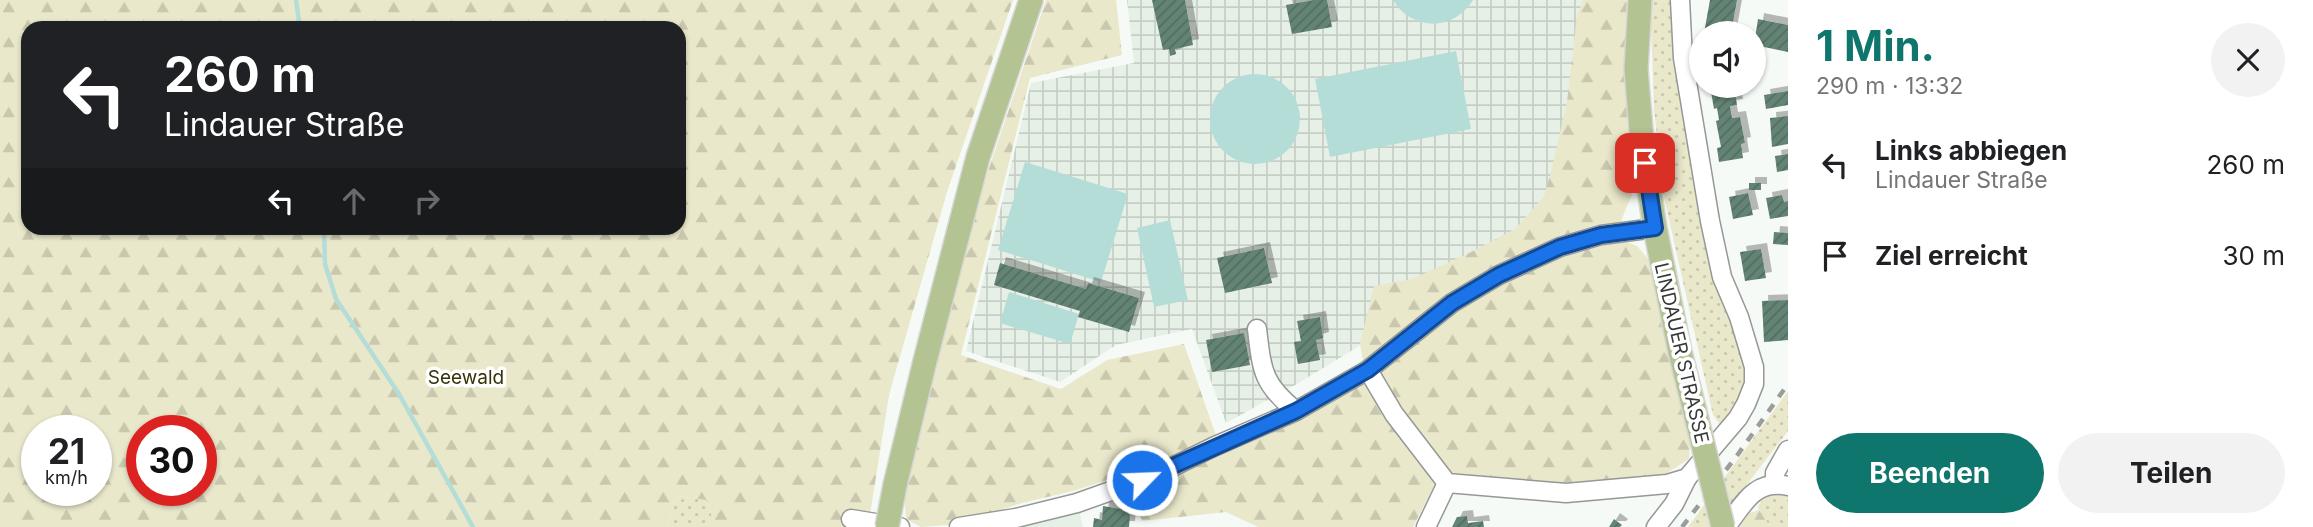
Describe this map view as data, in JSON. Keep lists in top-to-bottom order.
{
  "streets": {
    "main road": ["LINDAUER STRASSE"]
  },
  "parks": ["Seewald"],
  "page": {
    "heading": ["1 Min.", "290 m · 13:32"],
    "turn": ["260 m", "Lindauer Straße"],
    "list": [
      {
        "name": "Links abbiegen",
        "note": "Lindauer Straße",
        "value": "260 m"
      },
      {
        "name": "Ziel erreicht",
        "value": "30 m"
      }
    ],
    "speed": "21 km/h",
    "limit": "30",
    "buttons": ["Beenden", "Teilen"]
  }
}
